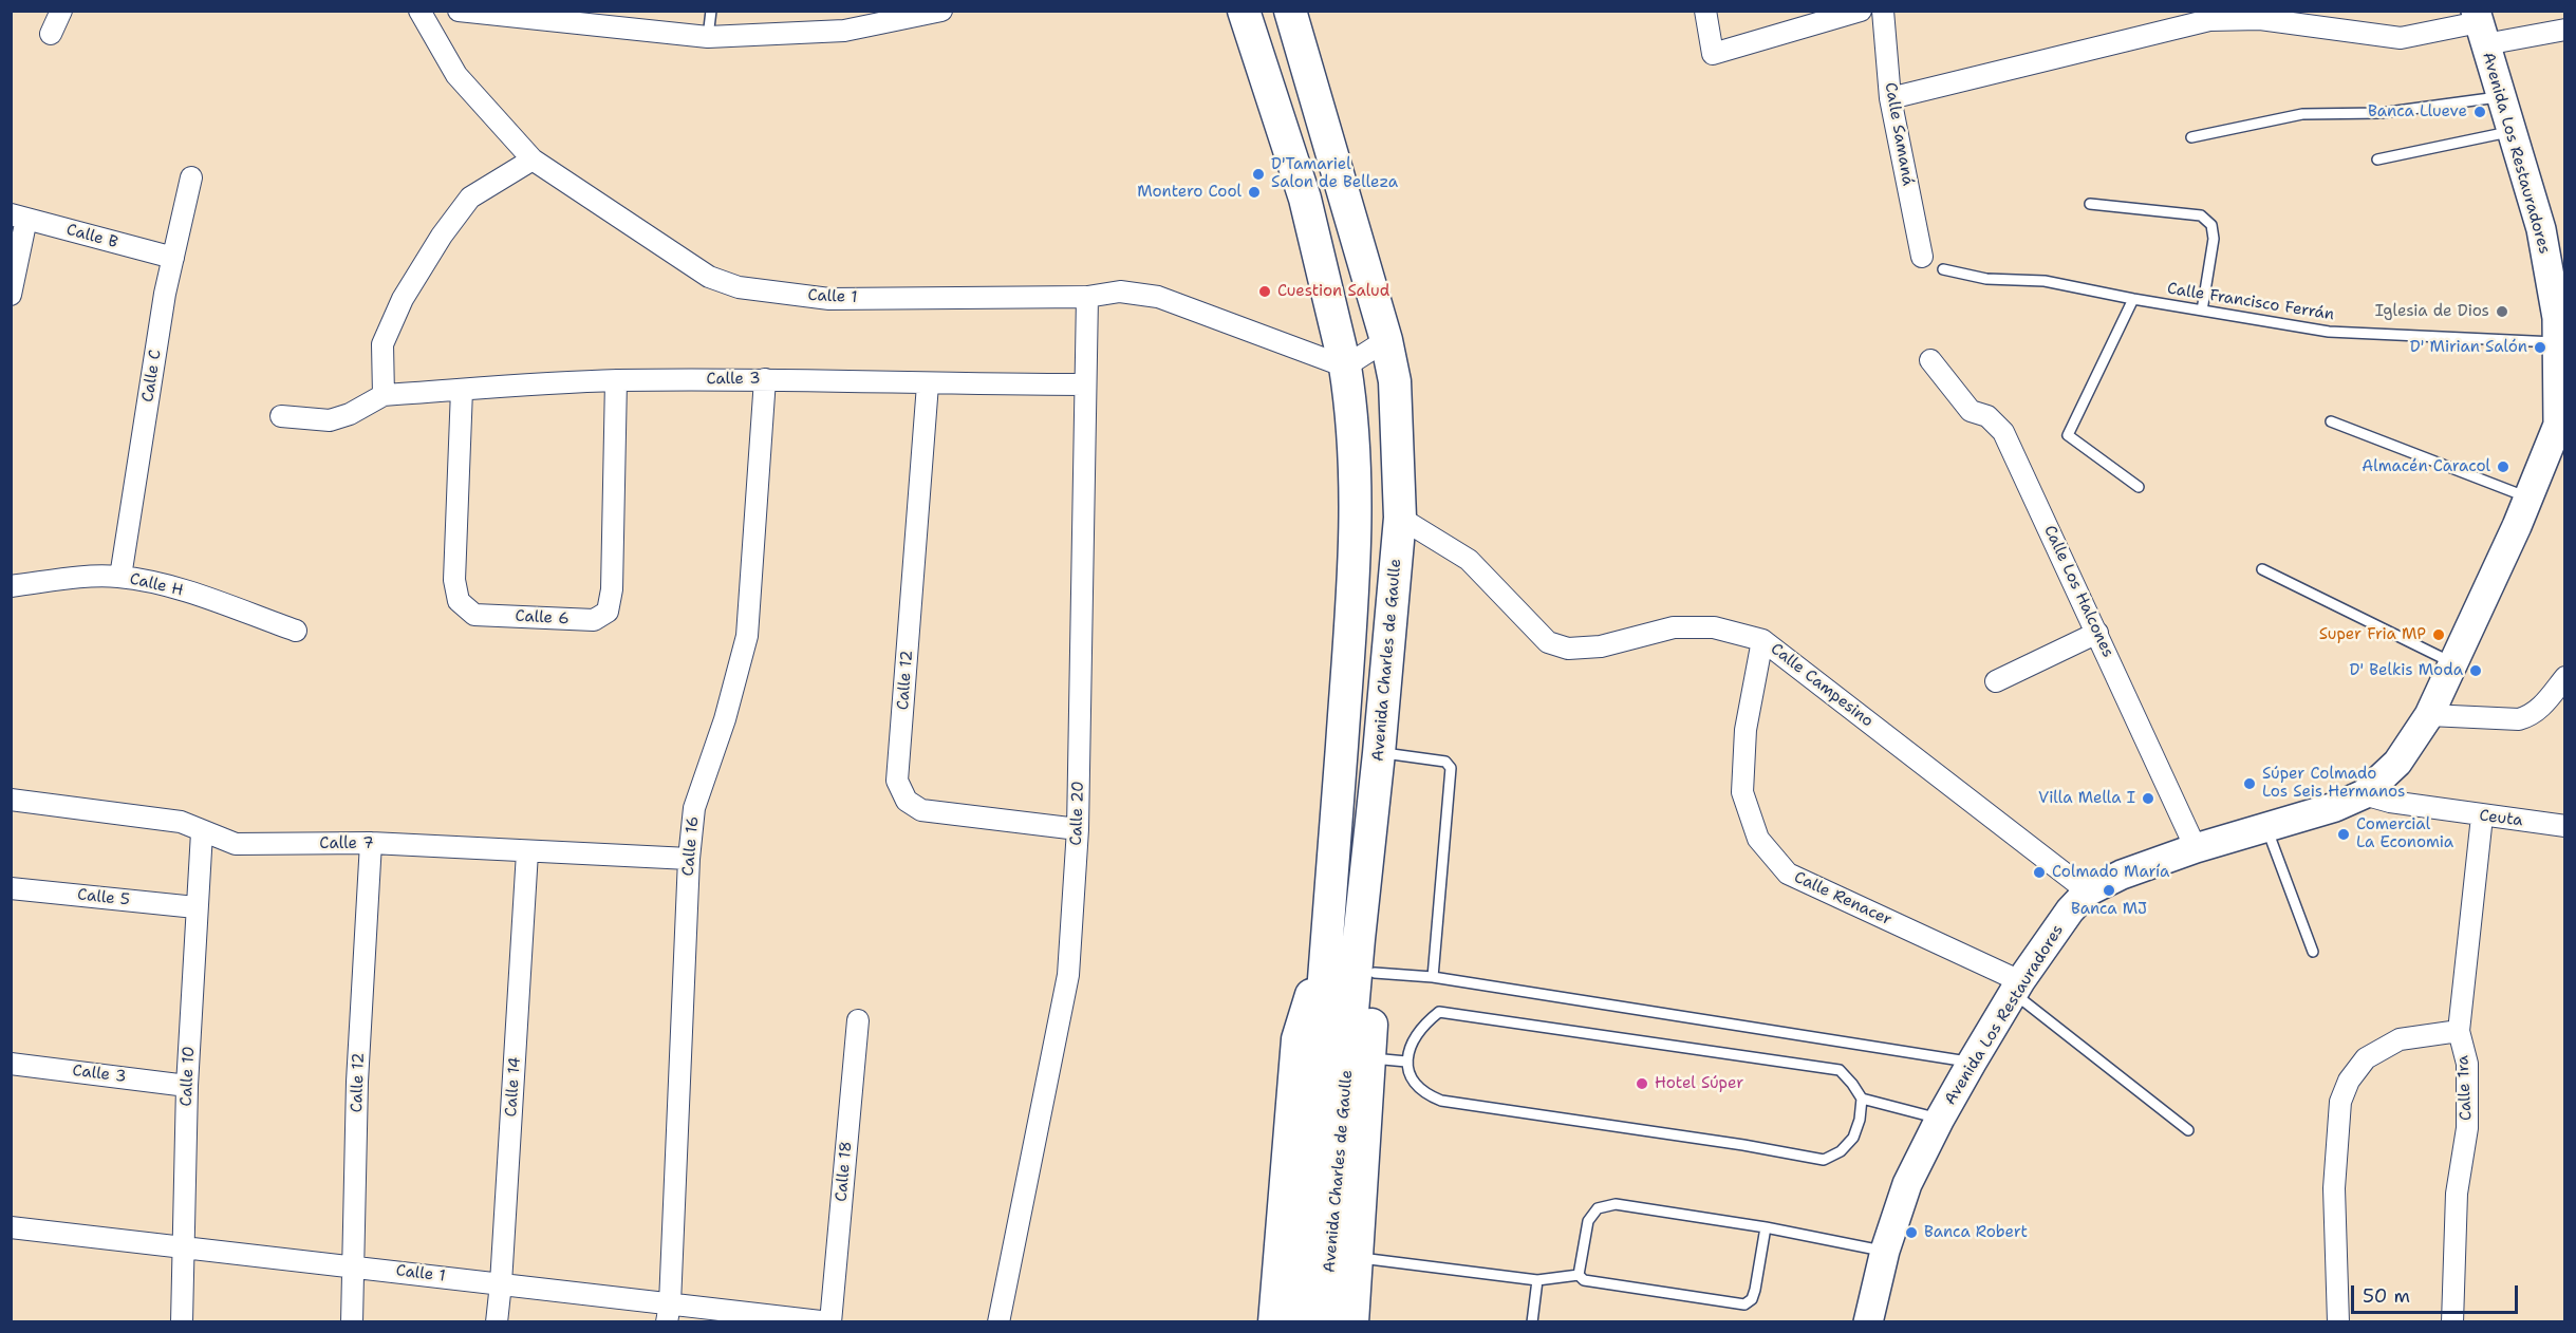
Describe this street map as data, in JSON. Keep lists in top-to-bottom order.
{
  "streets": {
    "main road": ["Avenida Charles de Gaulle"],
    "street": [
      "Calle Samaná",
      "Avenida Los Restauradores",
      "Calle B",
      "Calle 1",
      "Calle C",
      "Calle 3",
      "Calle H",
      "Calle Los Halcones",
      "Calle 6",
      "Calle 12",
      "Calle Campesino",
      "Calle 20",
      "Ceuta",
      "Calle 7",
      "Calle 16",
      "Calle 5",
      "Calle Renacer",
      "Calle 10",
      "Calle 14",
      "Calle 1ra",
      "Calle 18"
    ],
    "lane": ["Calle Francisco Ferrán"]
  },
  "crossings": [
    ["Avenida Los Restauradores", "Calle Francisco Ferrán"],
    ["Avenida Los Restauradores", "Calle Los Halcones"],
    ["Avenida Los Restauradores", "Calle Campesino"],
    ["Avenida Los Restauradores", "Ceuta"],
    ["Avenida Los Restauradores", "Calle Renacer"],
    ["Calle B", "Calle C"],
    ["Calle 1", "Avenida Charles de Gaulle"],
    ["Calle 1", "Calle 12"],
    ["Calle 1", "Calle 20"],
    ["Calle 1", "Calle 16"],
    ["Calle 1", "Calle 10"],
    ["Calle 1", "Calle 14"],
    ["Calle 1", "Calle 18"],
    ["Calle C", "Calle H"],
    ["Calle 3", "Calle 6"],
    ["Calle 3", "Calle 12"],
    ["Calle 3", "Calle 20"],
    ["Calle 3", "Calle 16"],
    ["Calle 3", "Calle 10"],
    ["Avenida Charles de Gaulle", "Calle Campesino"],
    ["Calle 12", "Calle 20"],
    ["Calle 12", "Calle 7"],
    ["Calle Campesino", "Calle Renacer"],
    ["Ceuta", "Calle 1ra"],
    ["Calle 7", "Calle 16"],
    ["Calle 7", "Calle 10"],
    ["Calle 7", "Calle 14"],
    ["Calle 5", "Calle 10"]
  ],
  "places": [
    "Banca Llueve",
    "D'Tamariel Salon de Belleza",
    "Montero Cool",
    "Cuestion Salud",
    "Iglesia de Dios",
    "D' Mirian Salón",
    "Almacén Caracol",
    "Super Fria MP",
    "D' Belkis Moda",
    "Súper Colmado Los Seis Hermanos",
    "Villa Mella I",
    "Comercial La Economia",
    "Colmado María",
    "Banca MJ",
    "Hotel Súper",
    "Banca Robert"
  ],
  "scale_bar": "50 m"
}
